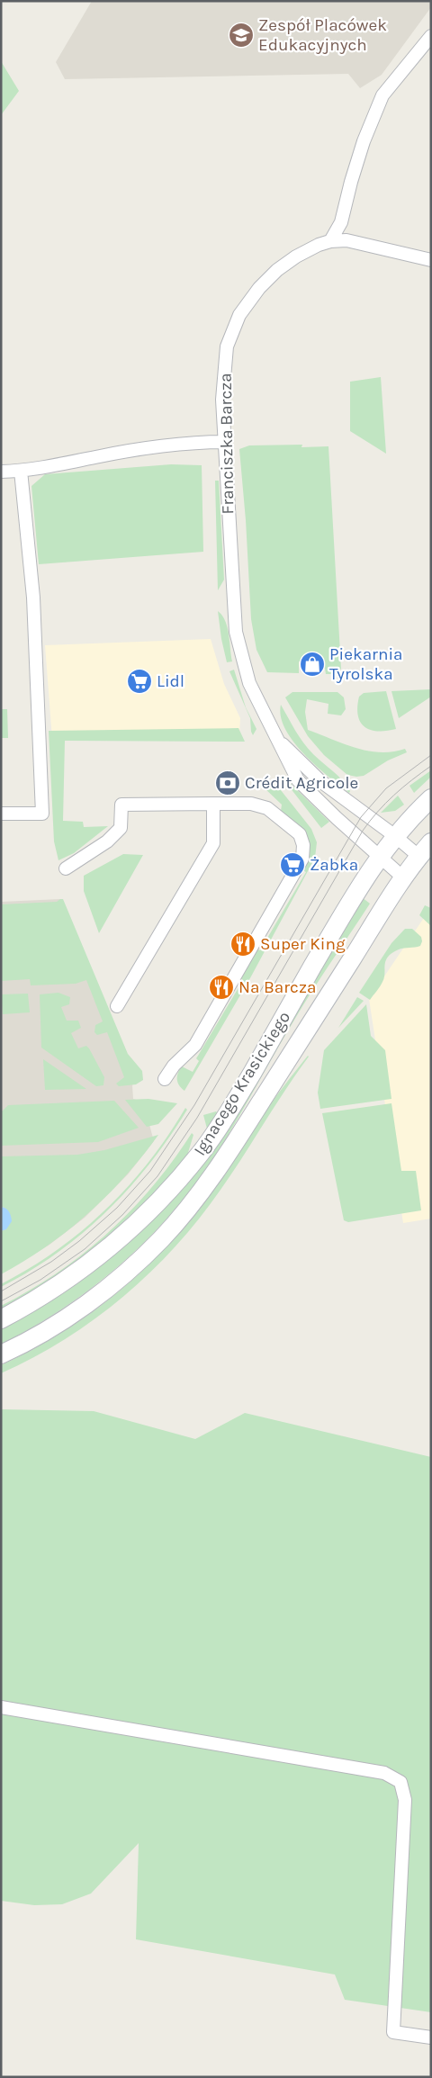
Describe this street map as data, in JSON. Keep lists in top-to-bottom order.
{
  "streets": {
    "main road": ["Ignacego Krasickiego"],
    "street": ["Franciszka Barcza"]
  },
  "crossings": [
    ["Franciszka Barcza", "Ignacego Krasickiego"]
  ],
  "places": {
    "school or university": ["Zespół Placówek Edukacyjnych"],
    "shop": ["Piekarnia Tyrolska"],
    "supermarket": ["Lidl", "Żabka"],
    "bank": ["Crédit Agricole"],
    "restaurant": ["Super King", "Na Barcza"]
  }
}
